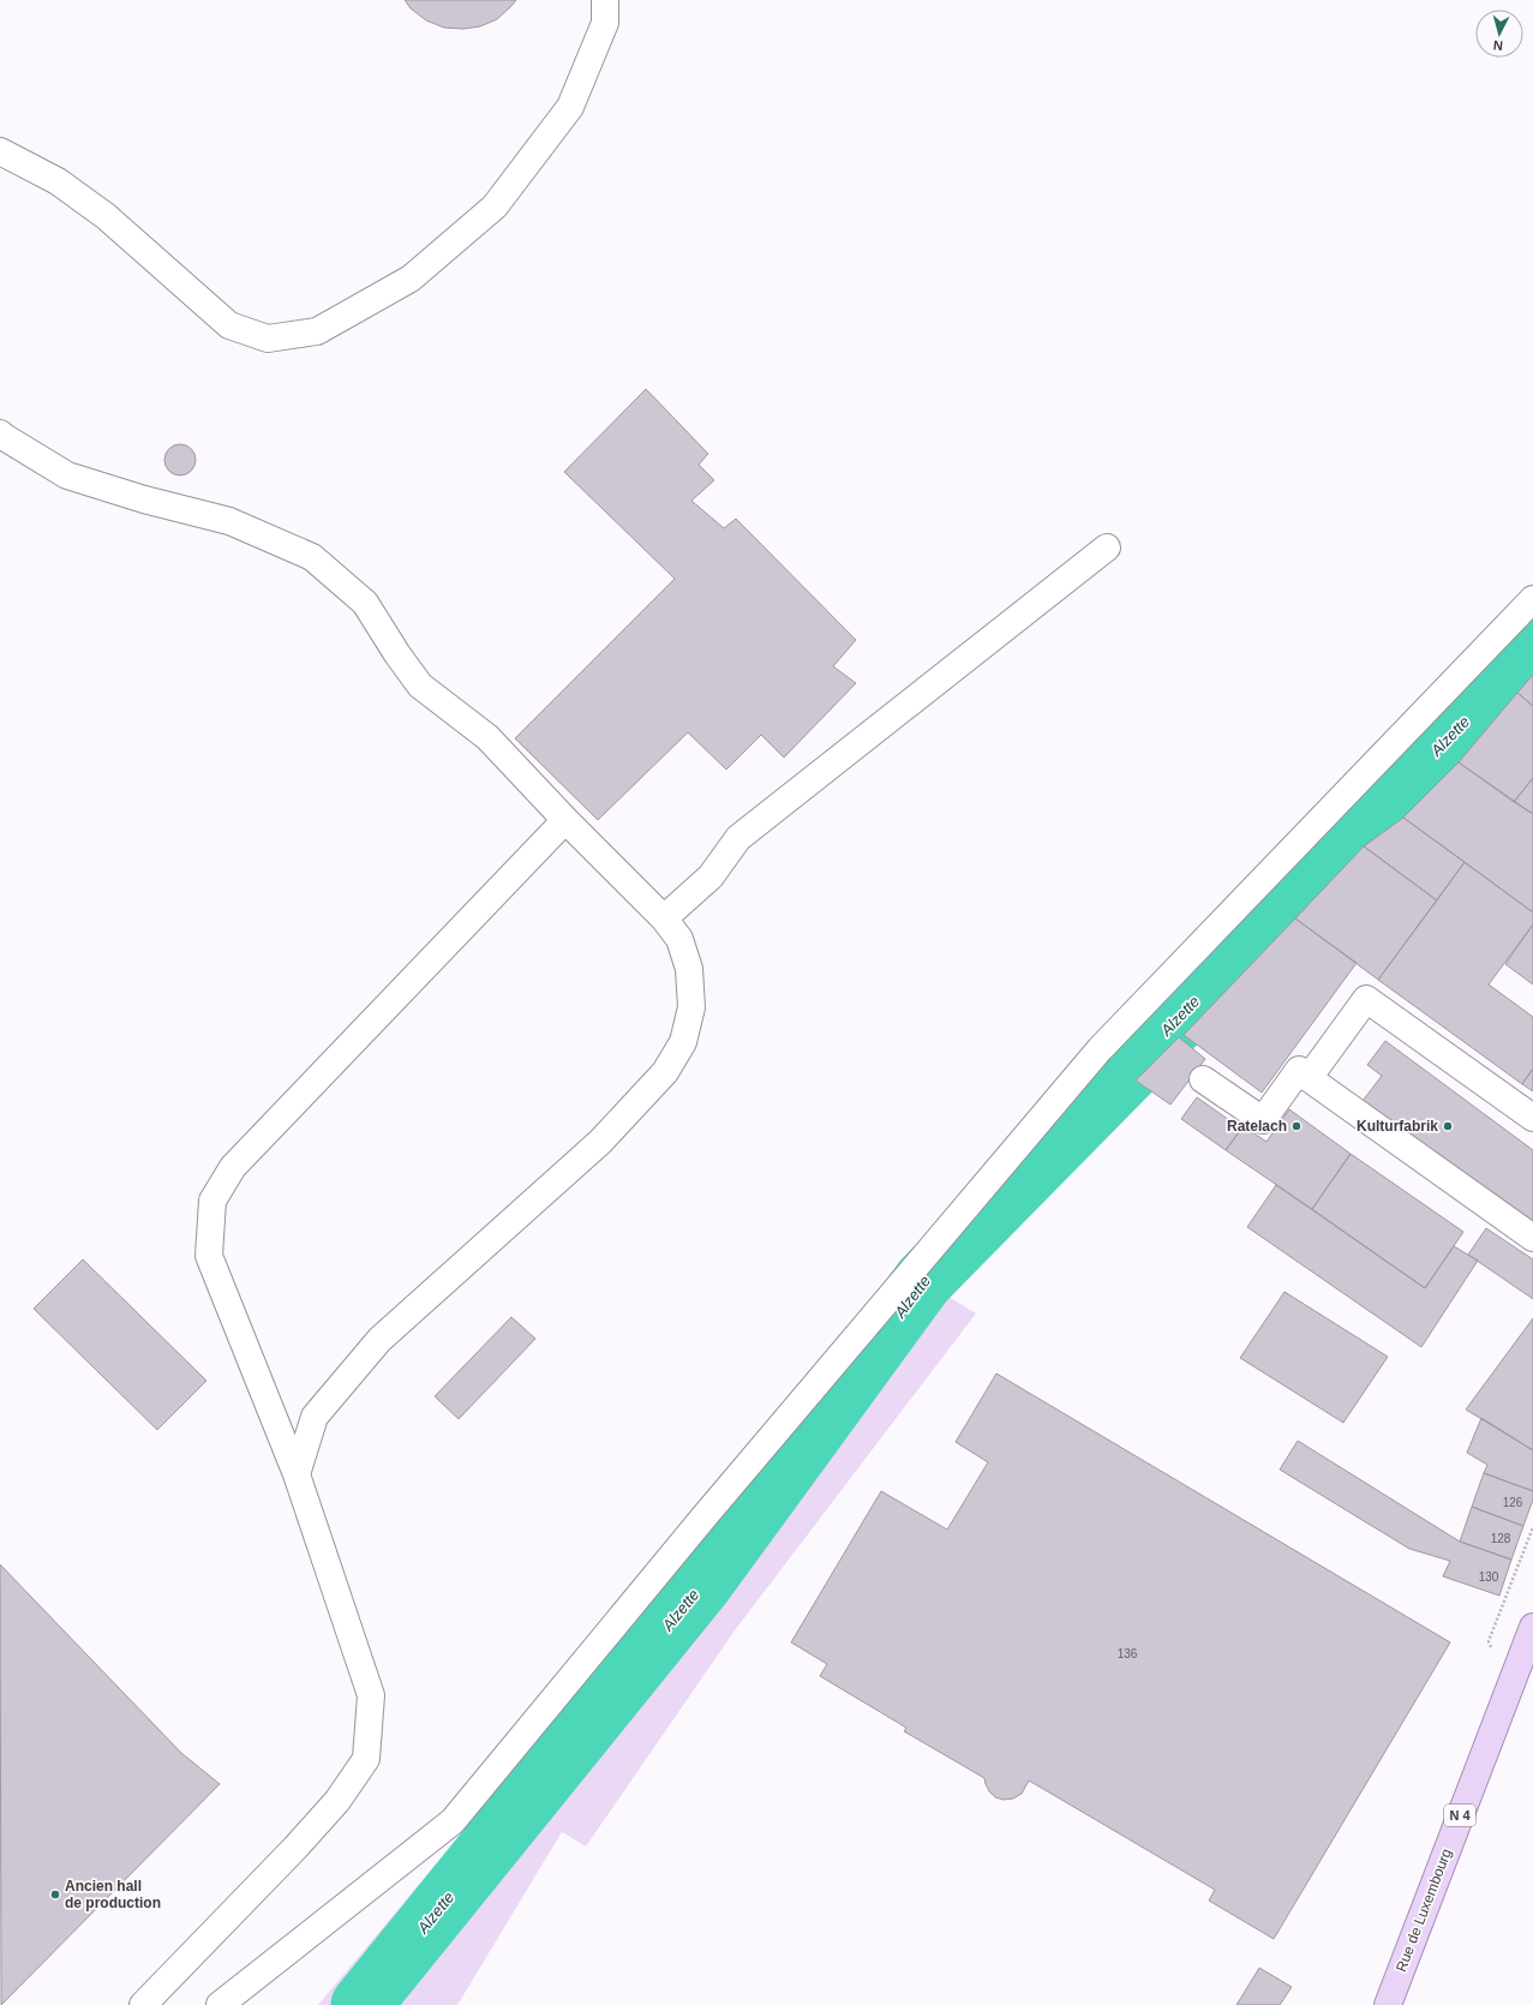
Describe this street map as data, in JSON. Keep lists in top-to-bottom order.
{
  "streets": {
    "main road": ["N 4", "Rue de Luxembourg"]
  },
  "water": ["Alzette"],
  "places": ["Ratelach", "Kulturfabrik", "Ancien hall de production"],
  "house_numbers": [
    "126",
    "128",
    "130",
    "136"
  ],
  "north": "bottom"
}
